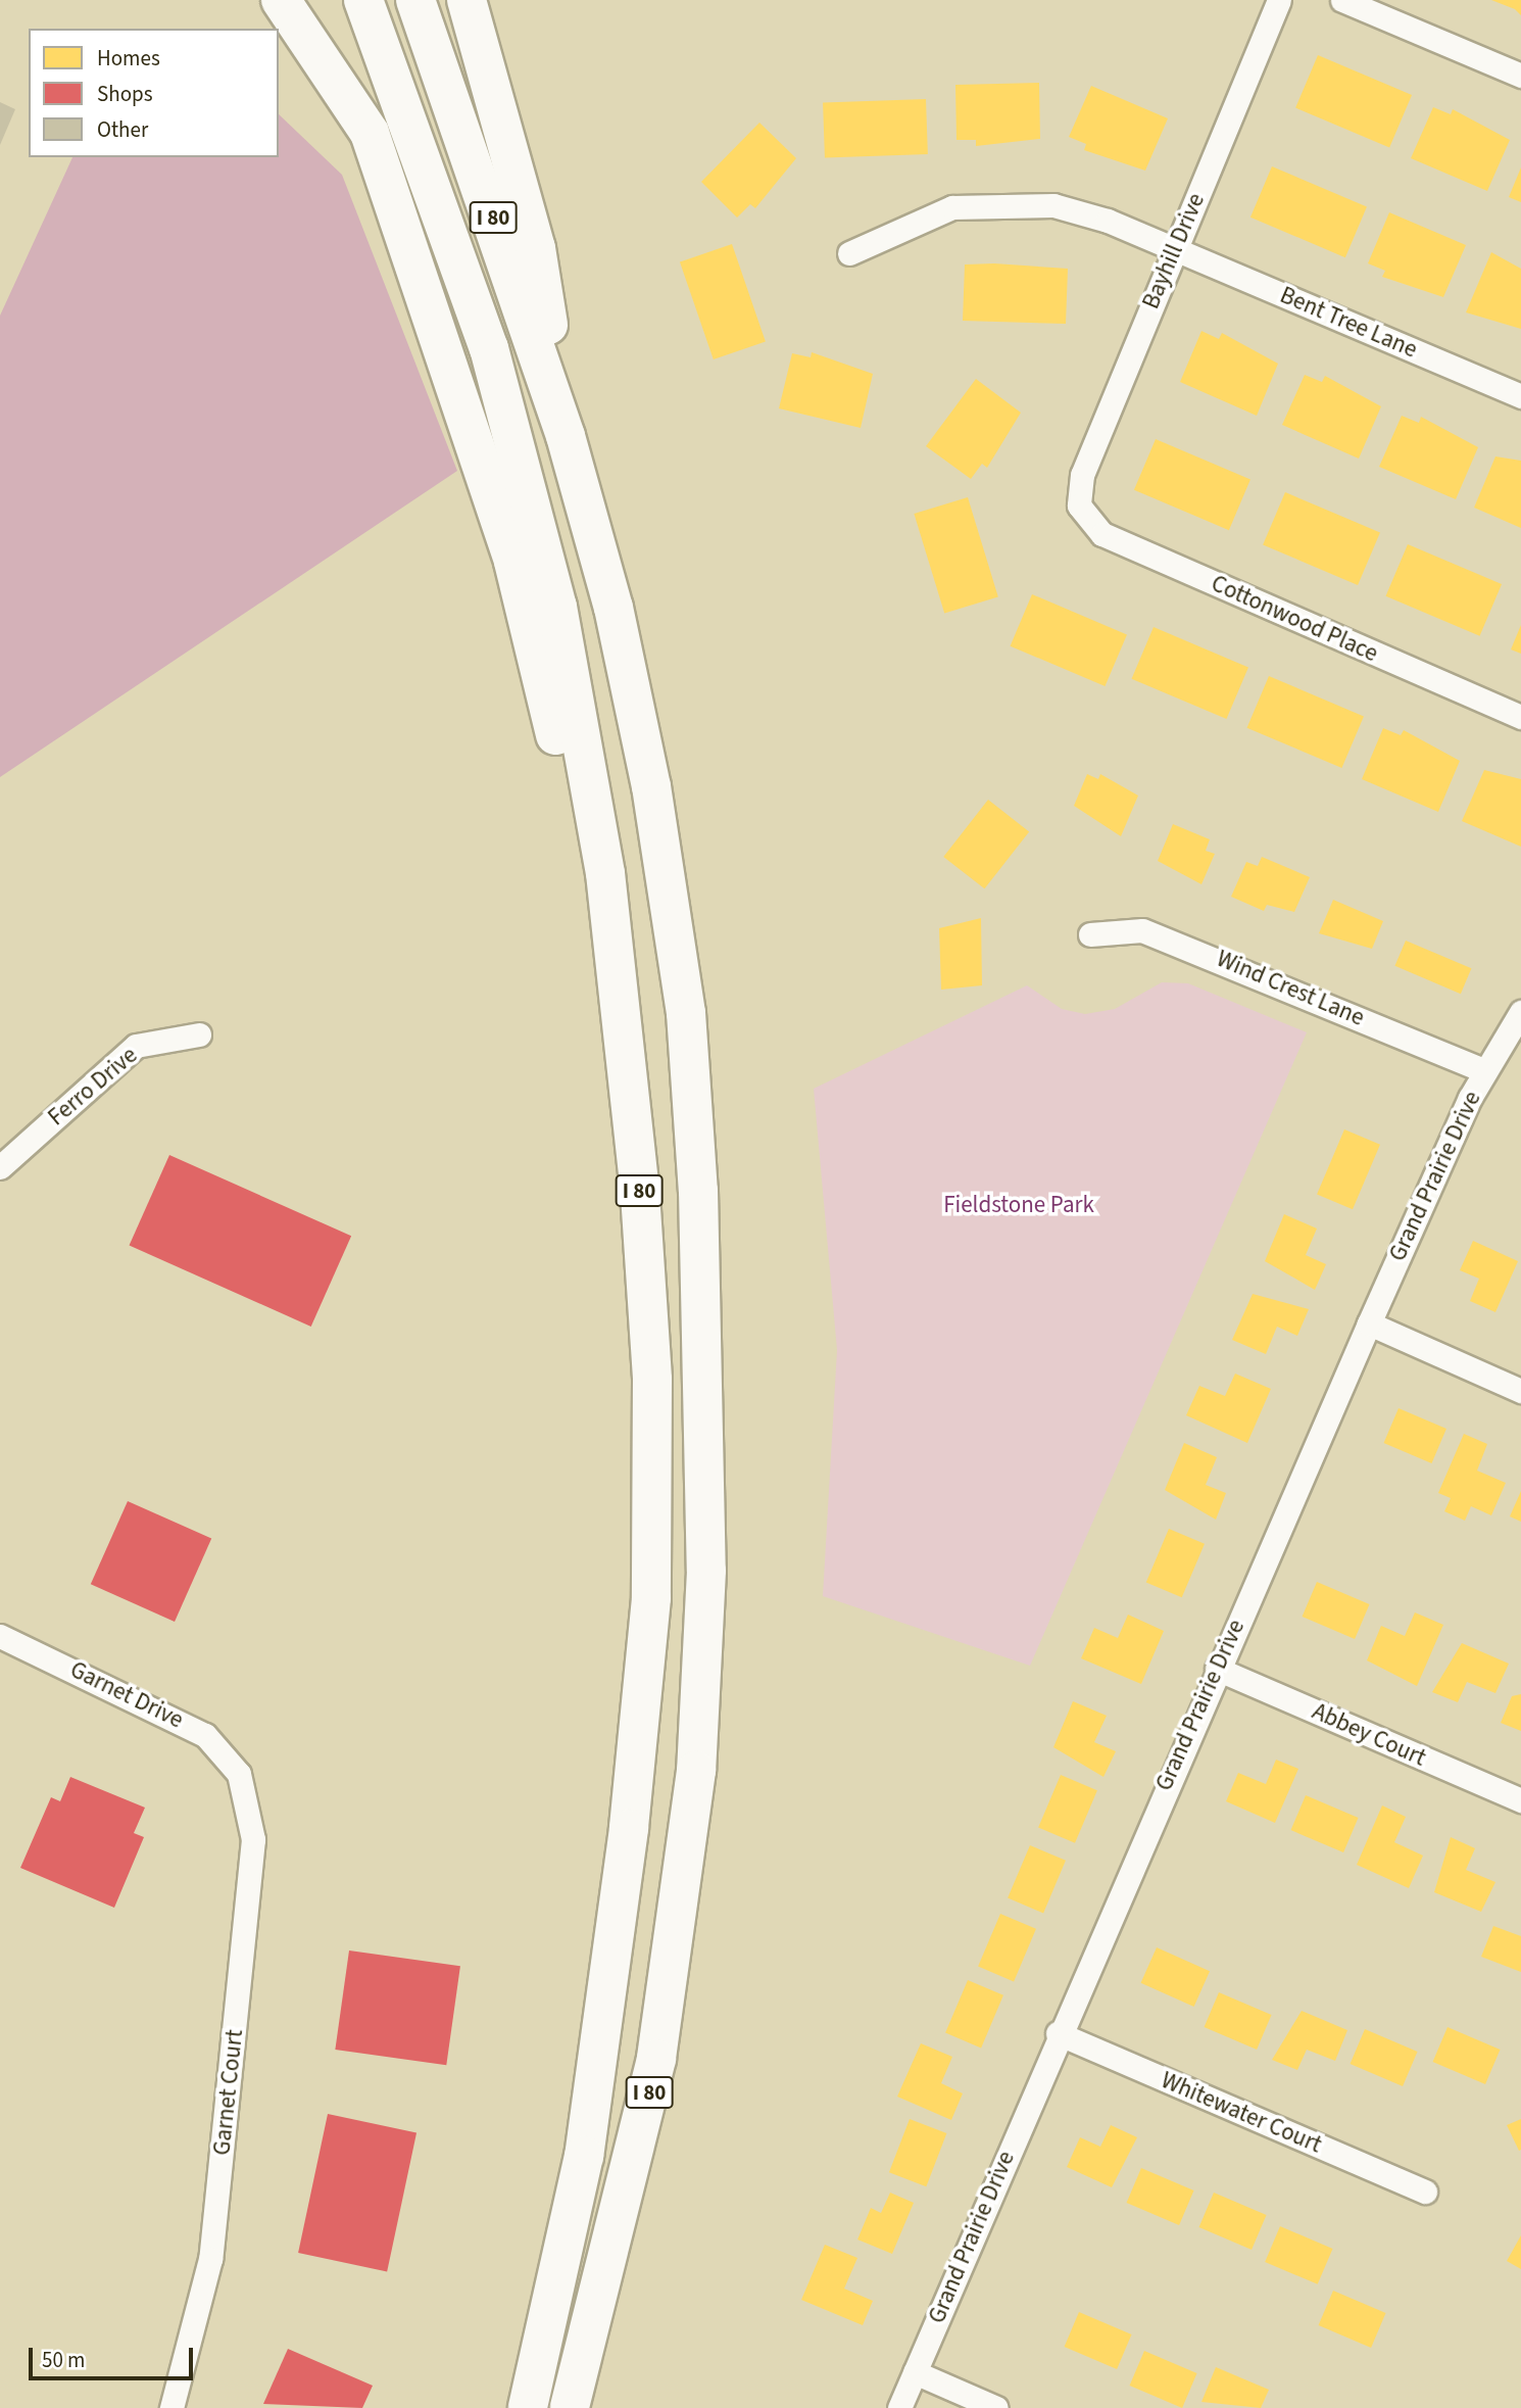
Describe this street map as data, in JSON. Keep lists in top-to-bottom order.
{
  "streets": {
    "highway": ["I 80"],
    "street": [
      "Bayhill Drive",
      "Bent Tree Lane",
      "Cottonwood Place",
      "Wind Crest Lane",
      "Ferro Drive",
      "Grand Prairie Drive",
      "Garnet Drive",
      "Abbey Court",
      "Garnet Court",
      "Whitewater Court"
    ]
  },
  "crossings": [
    ["Bayhill Drive", "Bent Tree Lane"],
    ["Bayhill Drive", "Cottonwood Place"],
    ["Wind Crest Lane", "Grand Prairie Drive"],
    ["Grand Prairie Drive", "Abbey Court"],
    ["Grand Prairie Drive", "Whitewater Court"],
    ["Garnet Drive", "Garnet Court"]
  ],
  "parks": ["Fieldstone Park"],
  "legend": ["Homes", "Shops", "Other"],
  "scale_bar": "50 m"
}
